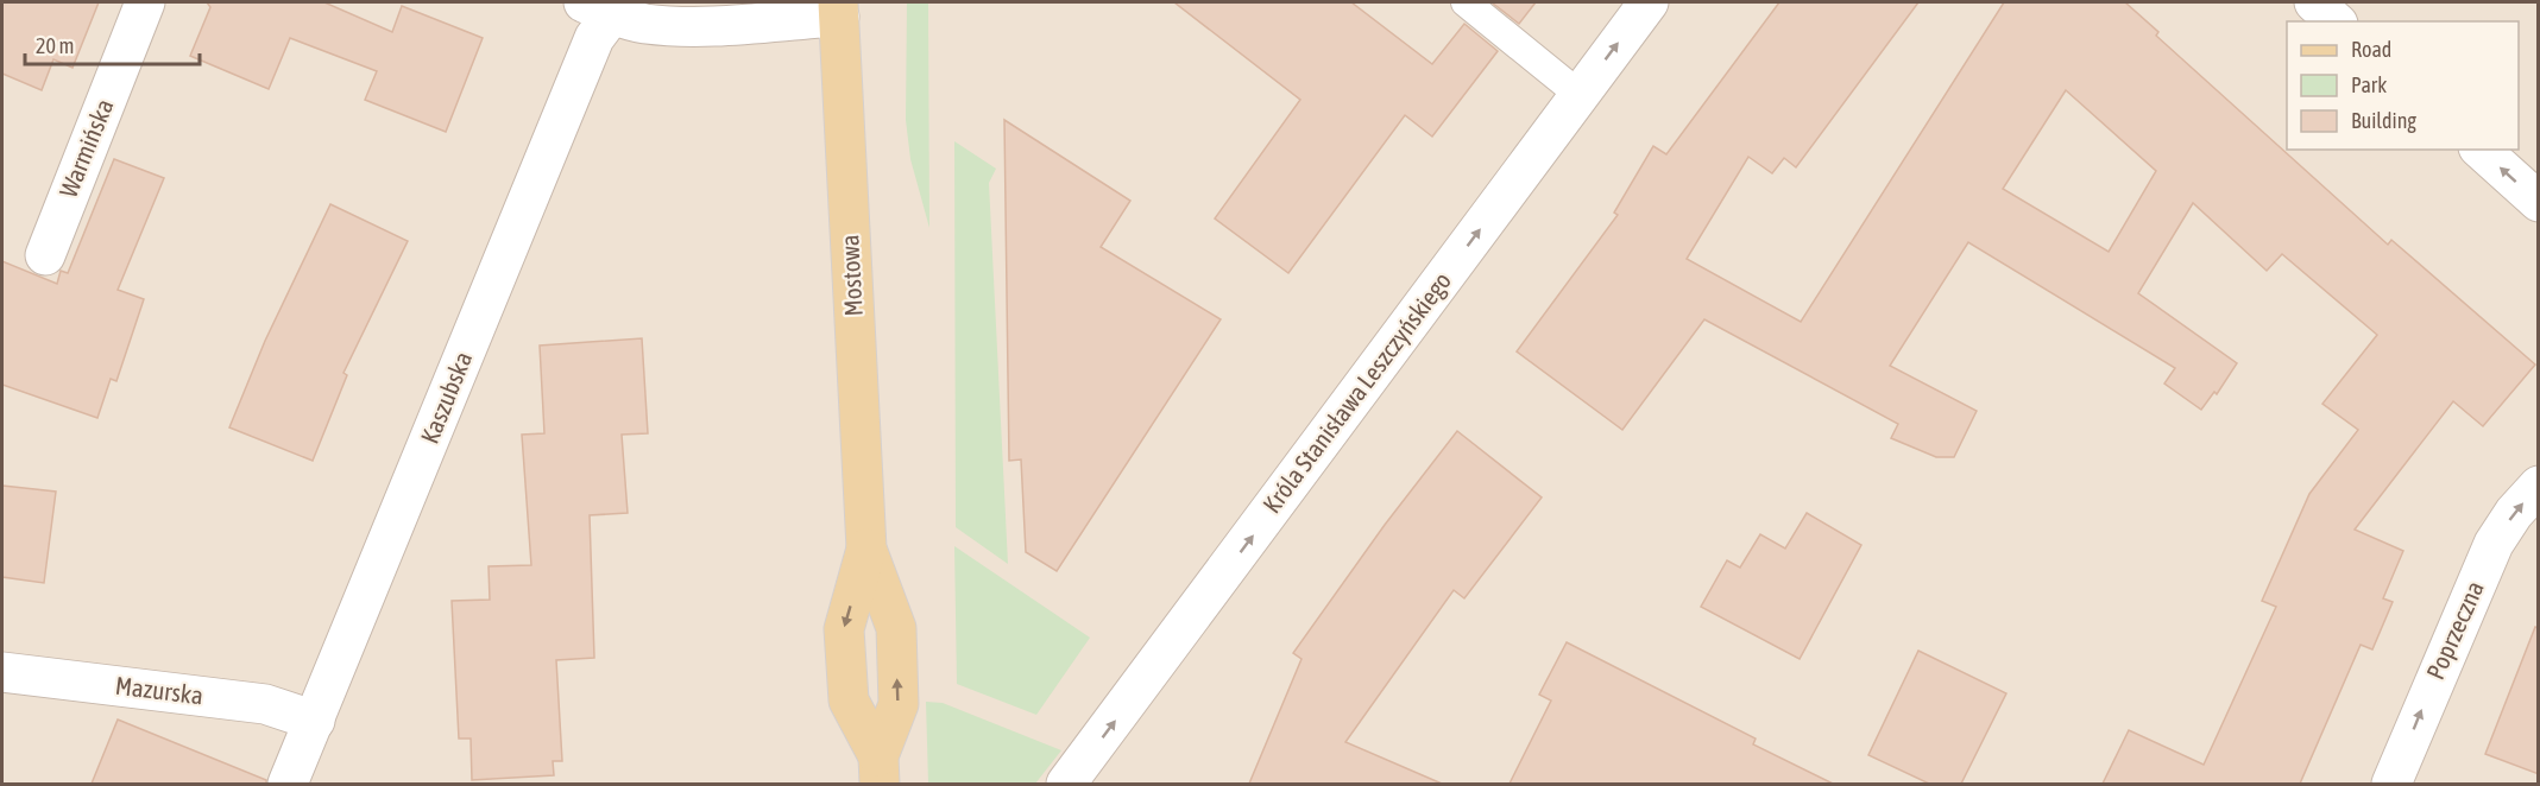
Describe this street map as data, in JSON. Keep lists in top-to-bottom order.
{
  "streets": {
    "main road": ["Mostowa"],
    "street": [
      "Warmińska",
      "Króla Stanisława Leszczyńskiego",
      "Kaszubska",
      "Poprzeczna",
      "Mazurska"
    ]
  },
  "crossings": [
    ["Kaszubska", "Mazurska"]
  ],
  "one_way": ["Króla Stanisława Leszczyńskiego", "Poprzeczna"],
  "legend": ["Road", "Park", "Building"],
  "scale_bar": "20 m"
}
